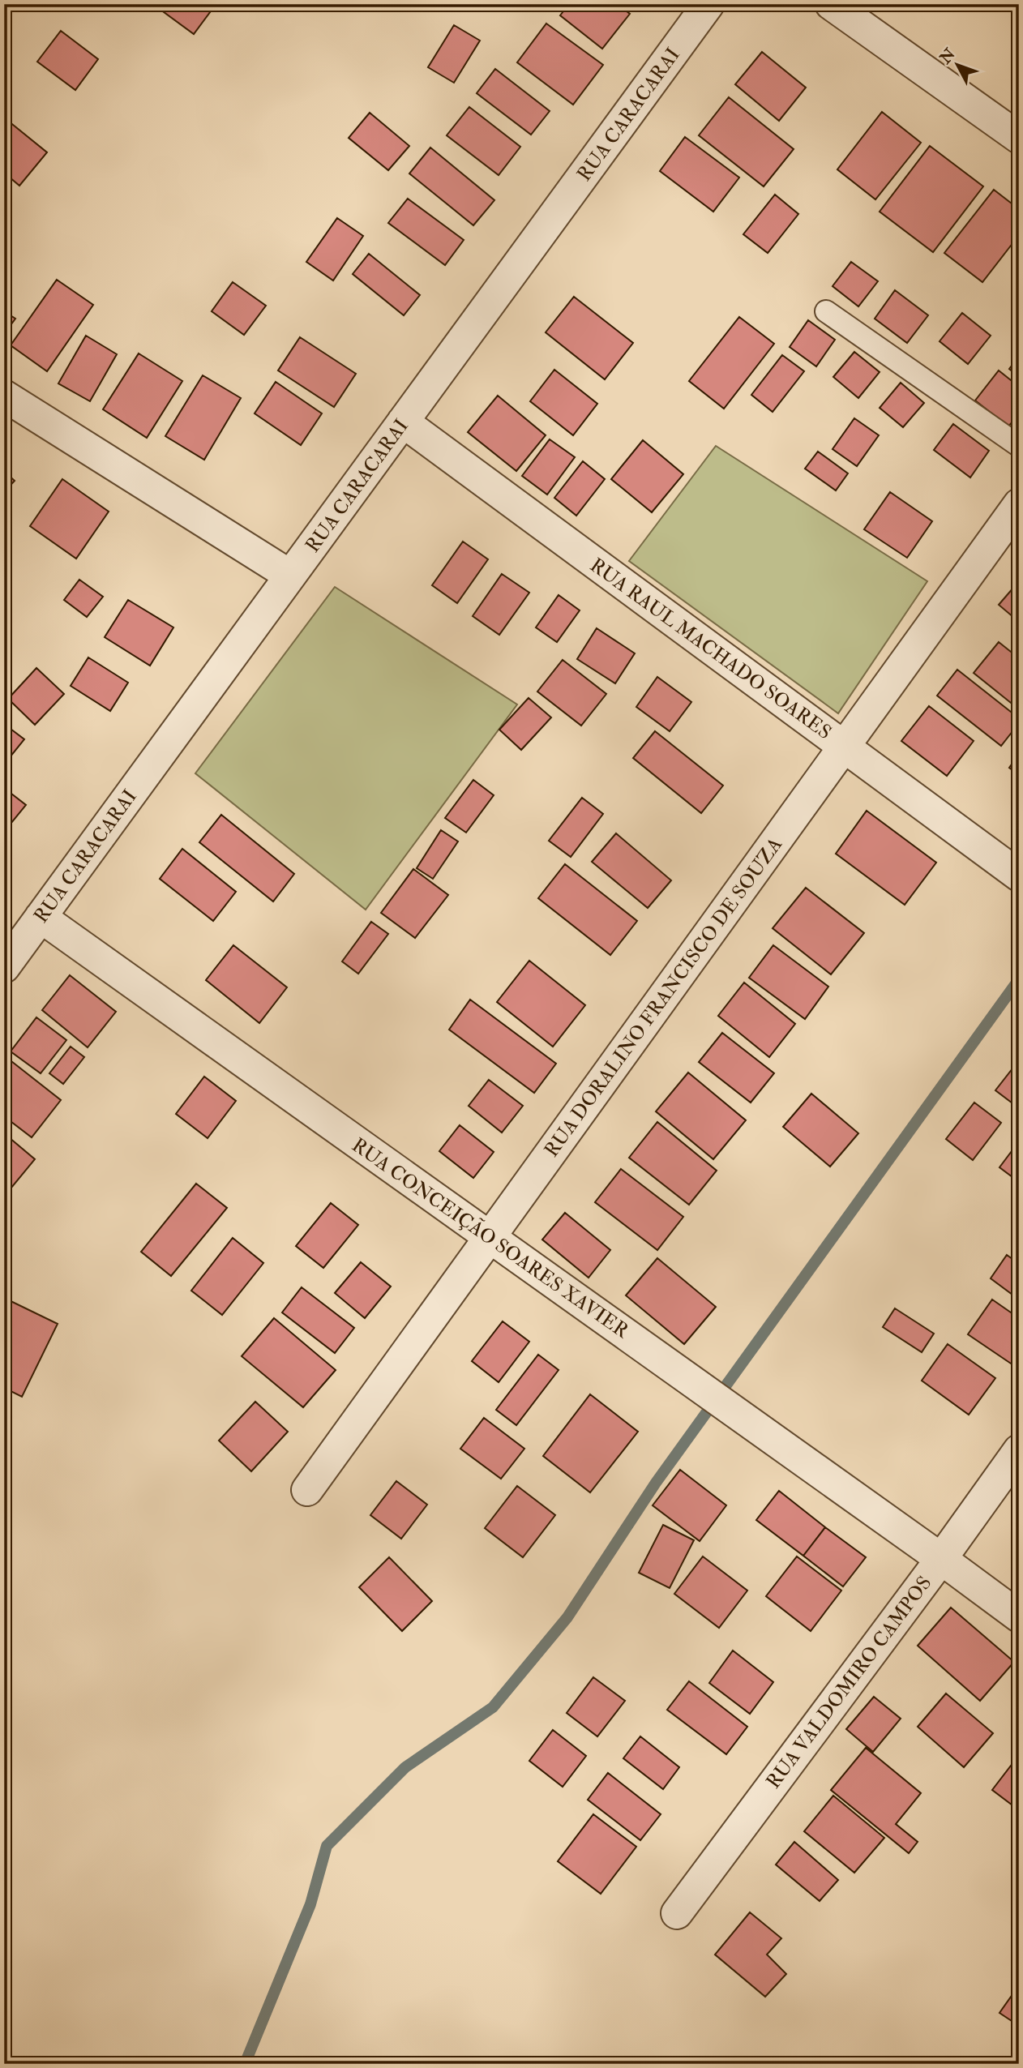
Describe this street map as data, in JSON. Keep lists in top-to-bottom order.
{
  "streets": {
    "street": [
      "RUA CARACARAI",
      "RUA RAUL MACHADO SOARES",
      "RUA DORALINO FRANCISCO DE SOUZA",
      "RUA CONCEIÇÃO SOARES XAVIER",
      "RUA VALDOMIRO CAMPOS"
    ]
  },
  "crossings": [
    ["RUA CARACARAI", "RUA RAUL MACHADO SOARES"],
    ["RUA CARACARAI", "RUA CONCEIÇÃO SOARES XAVIER"],
    ["RUA RAUL MACHADO SOARES", "RUA DORALINO FRANCISCO DE SOUZA"],
    ["RUA DORALINO FRANCISCO DE SOUZA", "RUA CONCEIÇÃO SOARES XAVIER"],
    ["RUA CONCEIÇÃO SOARES XAVIER", "RUA VALDOMIRO CAMPOS"]
  ],
  "north": "top left"
}
